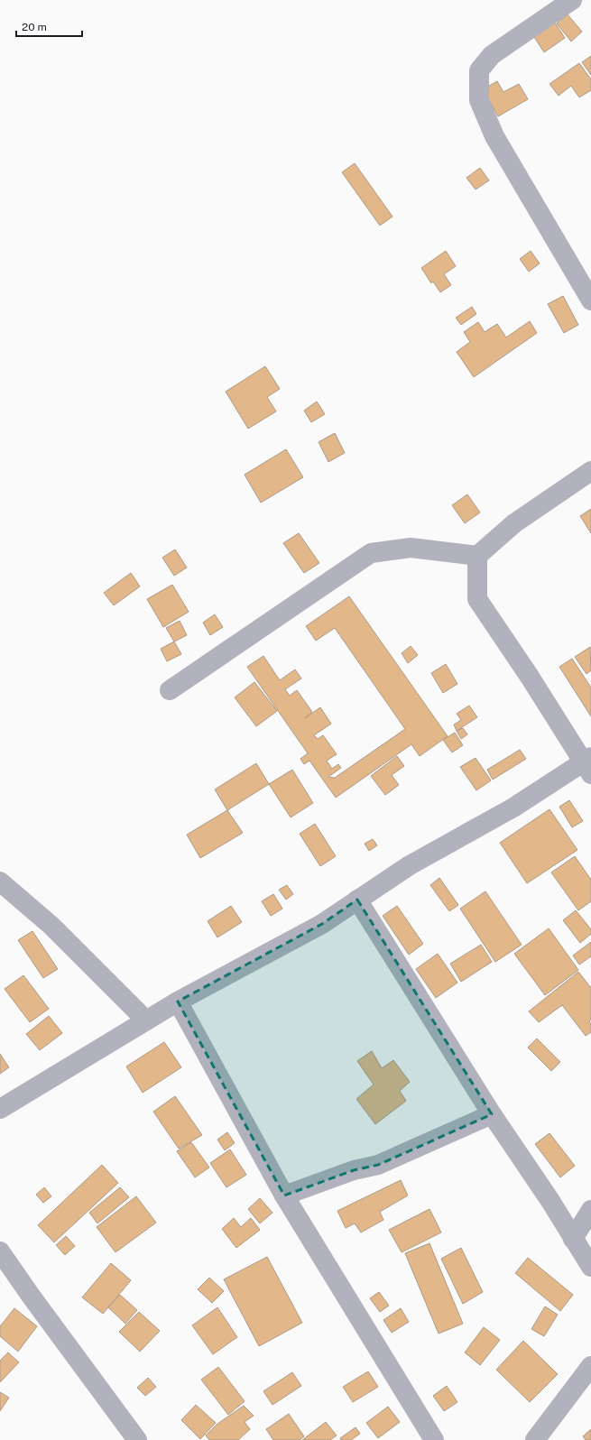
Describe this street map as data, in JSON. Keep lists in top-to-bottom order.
{
  "scale_bar": "20 m"
}
